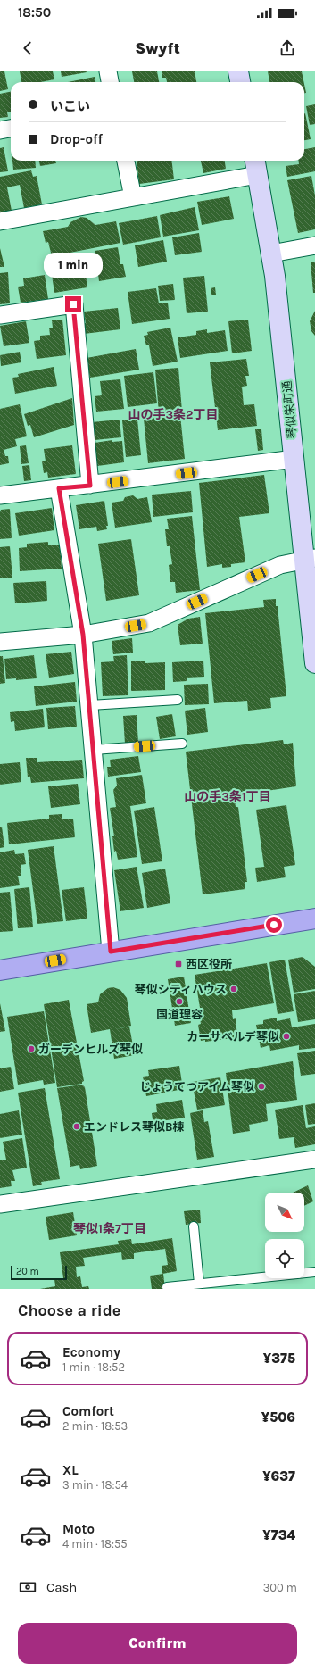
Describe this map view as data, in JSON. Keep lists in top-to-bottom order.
{
  "streets": {
    "street": ["琴似栄町通"]
  },
  "districts": ["山の手3条2丁目", "山の手3条1丁目", "琴似1条7丁目"],
  "places": {
    "transit": ["西区役所"],
    "other": [
      "琴似シティハウス",
      "国道理容",
      "カーサベルデ琴似",
      "ガーデンヒルズ琴似",
      "じょうてつアイム琴似",
      "エンドレス琴似B棟"
    ]
  },
  "scale_bar": "20 m",
  "north": "bottom right",
  "page": {
    "status": "18:50",
    "header": "Swyft",
    "banner": ["いこい", "Drop-off"],
    "bubble": "1 min",
    "scale": "20 m",
    "heading": "Choose a ride",
    "list": [
      {
        "name": "Economy",
        "note": "1 min · 18:52",
        "value": "¥375"
      },
      {
        "name": "Comfort",
        "note": "2 min · 18:53",
        "value": "¥506"
      },
      {
        "name": "XL",
        "note": "3 min · 18:54",
        "value": "¥637"
      },
      {
        "name": "Moto",
        "note": "4 min · 18:55",
        "value": "¥734"
      }
    ],
    "pay": ["Cash", "300 m"],
    "buttons": "Confirm"
  }
}
